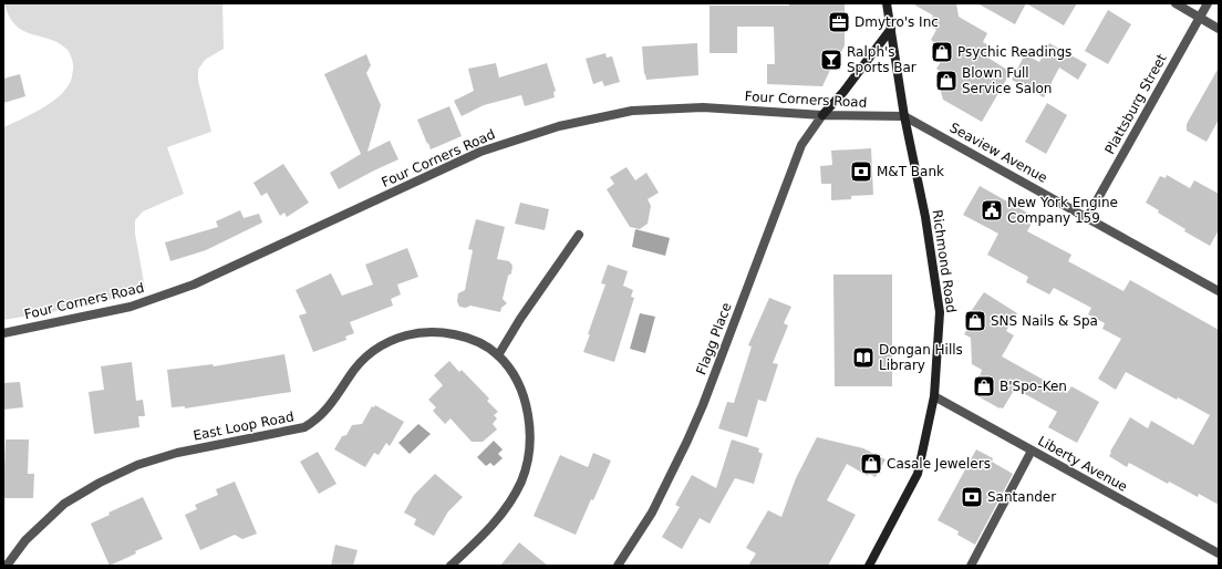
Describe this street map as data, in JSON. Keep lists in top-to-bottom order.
{
  "streets": {
    "main road": ["Richmond Road"],
    "street": [
      "Four Corners Road",
      "Plattsburg Street",
      "Seaview Avenue",
      "Flagg Place",
      "East Loop Road",
      "Liberty Avenue"
    ]
  },
  "crossings": [
    ["Four Corners Road", "Seaview Avenue"],
    ["Four Corners Road", "Richmond Road"],
    ["Four Corners Road", "Flagg Place"],
    ["Plattsburg Street", "Seaview Avenue"],
    ["Seaview Avenue", "Richmond Road"],
    ["Richmond Road", "Liberty Avenue"]
  ],
  "places": {
    "office": ["Dmytro's Inc"],
    "shop": [
      "Psychic Readings",
      "Blown Full Service Salon",
      "SNS Nails & Spa",
      "B'Spo-Ken",
      "Casale Jewelers"
    ],
    "bar": ["Ralph's Sports Bar"],
    "bank": ["M&T Bank", "Santander"],
    "public building": ["New York Engine Company 159"],
    "library": ["Dongan Hills Library"]
  }
}
